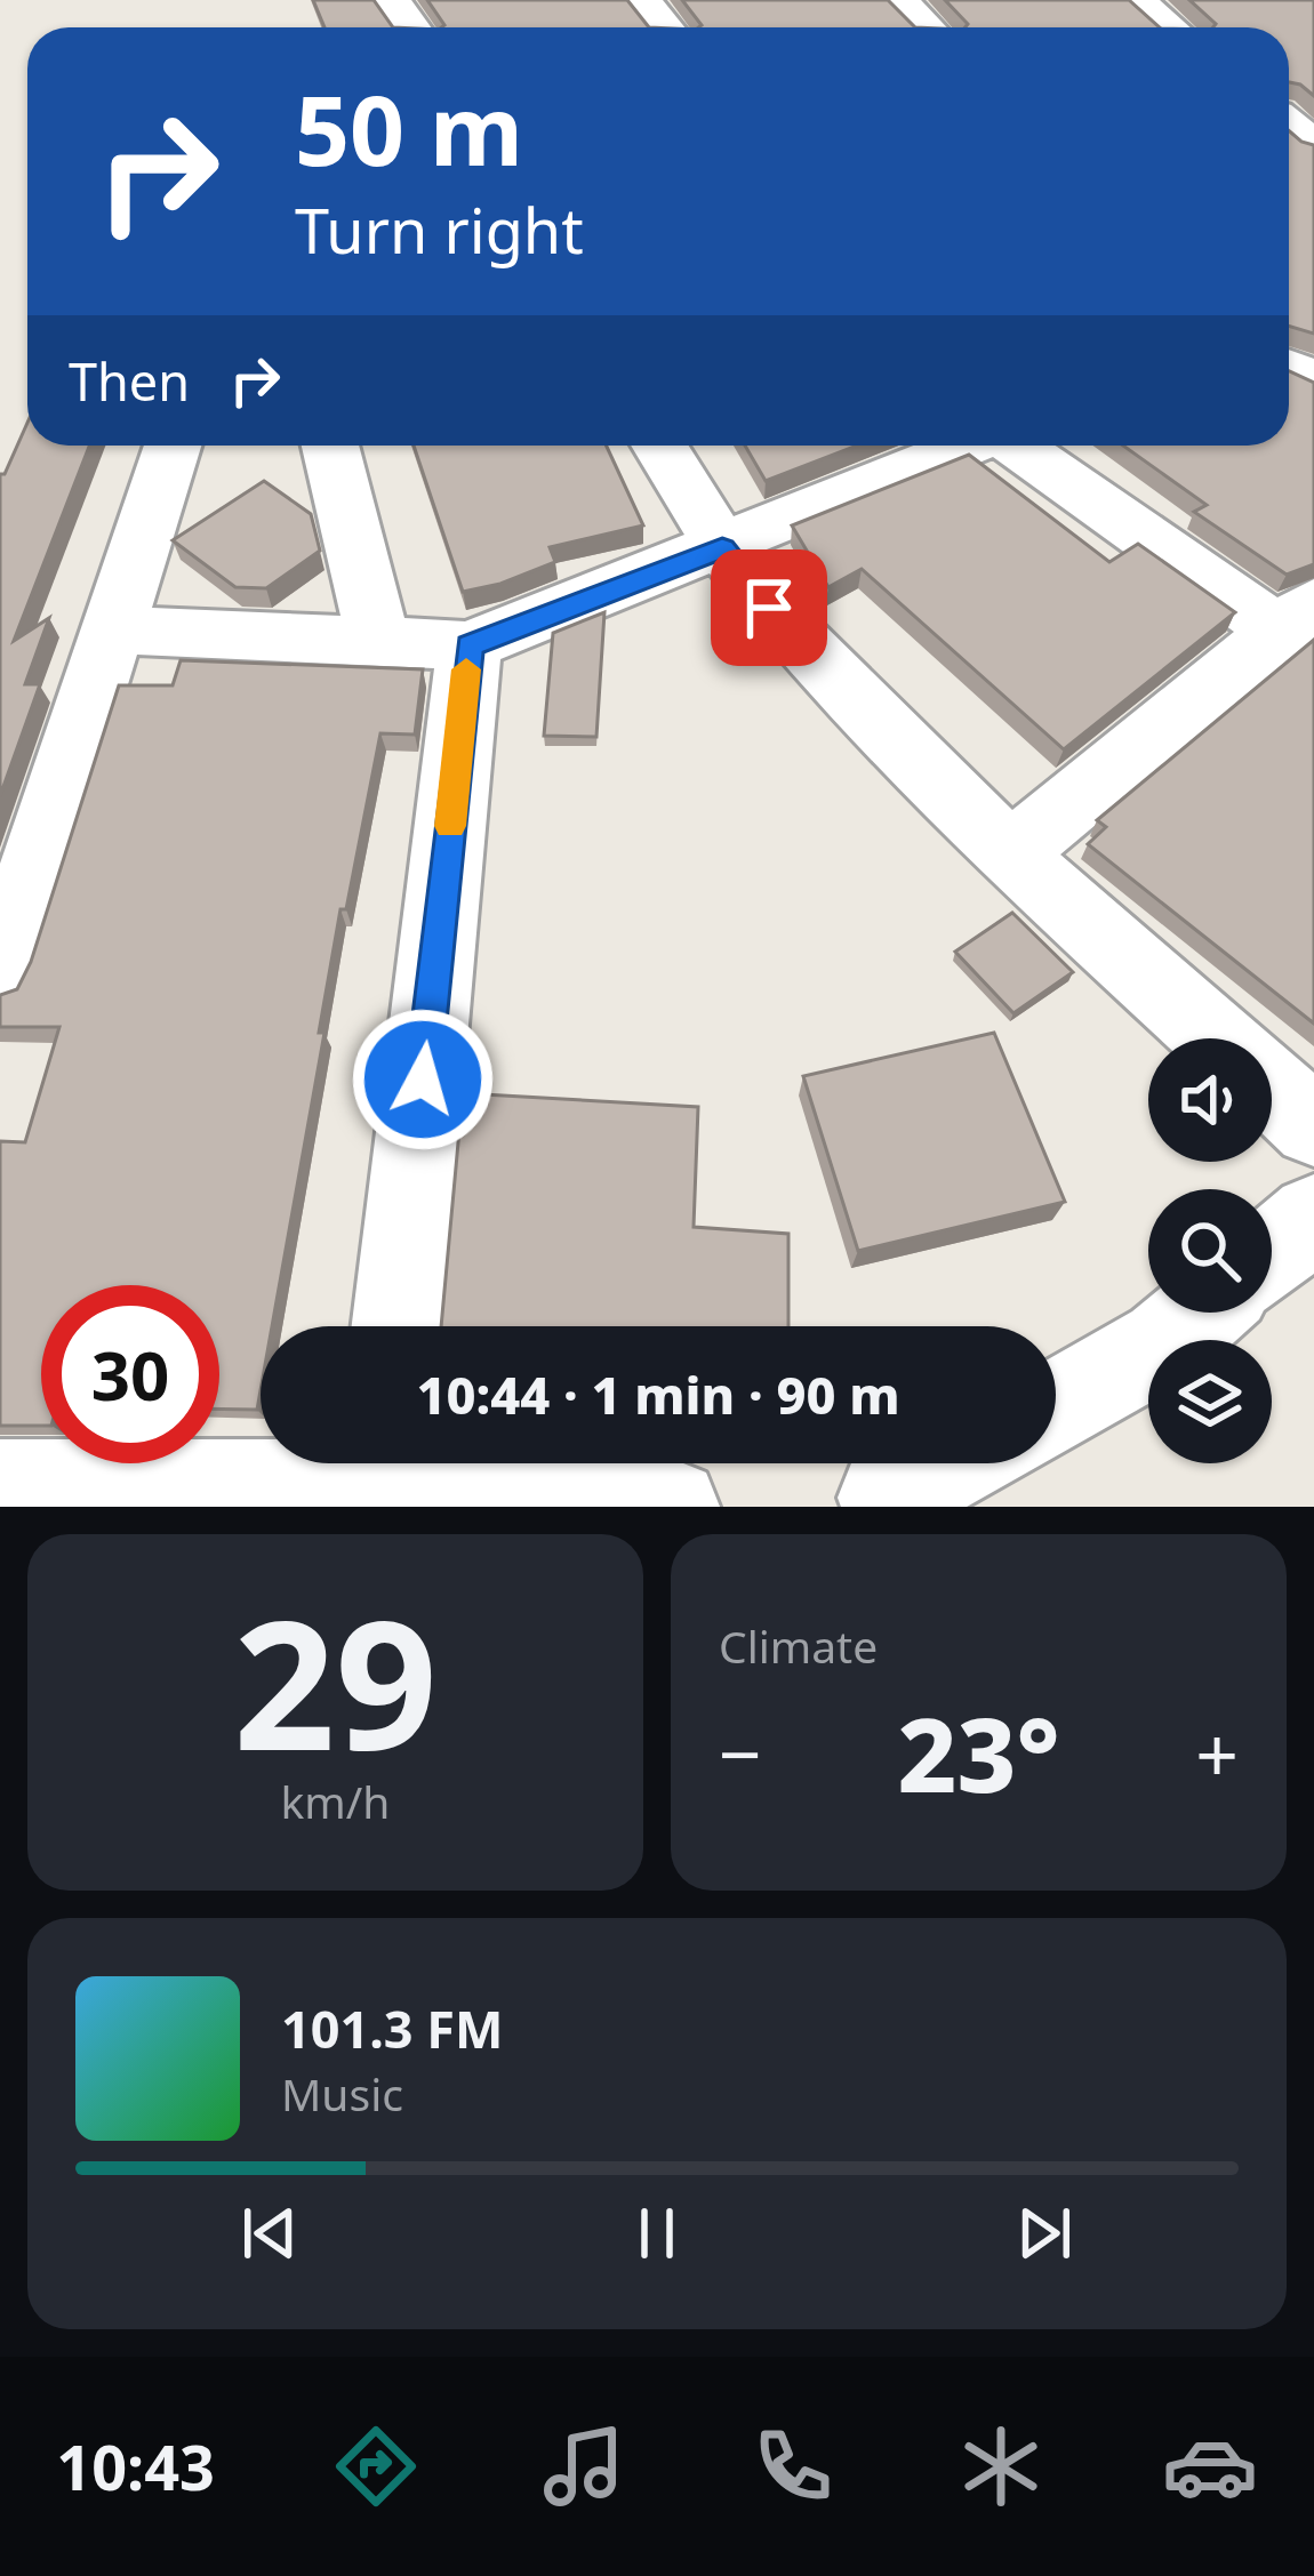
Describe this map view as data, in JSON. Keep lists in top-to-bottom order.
{
  "page": {
    "turn": ["50 m", "Turn right"],
    "then": "Then",
    "limit": "30",
    "trip": "10:44 · 1 min · 90 m",
    "tile": [
      ["29", "km/h"],
      "Climate"
    ],
    "heat": ["−", "23°", "+"],
    "song": ["101.3 FM", "Music"],
    "tabs": "10:43"
  }
}
